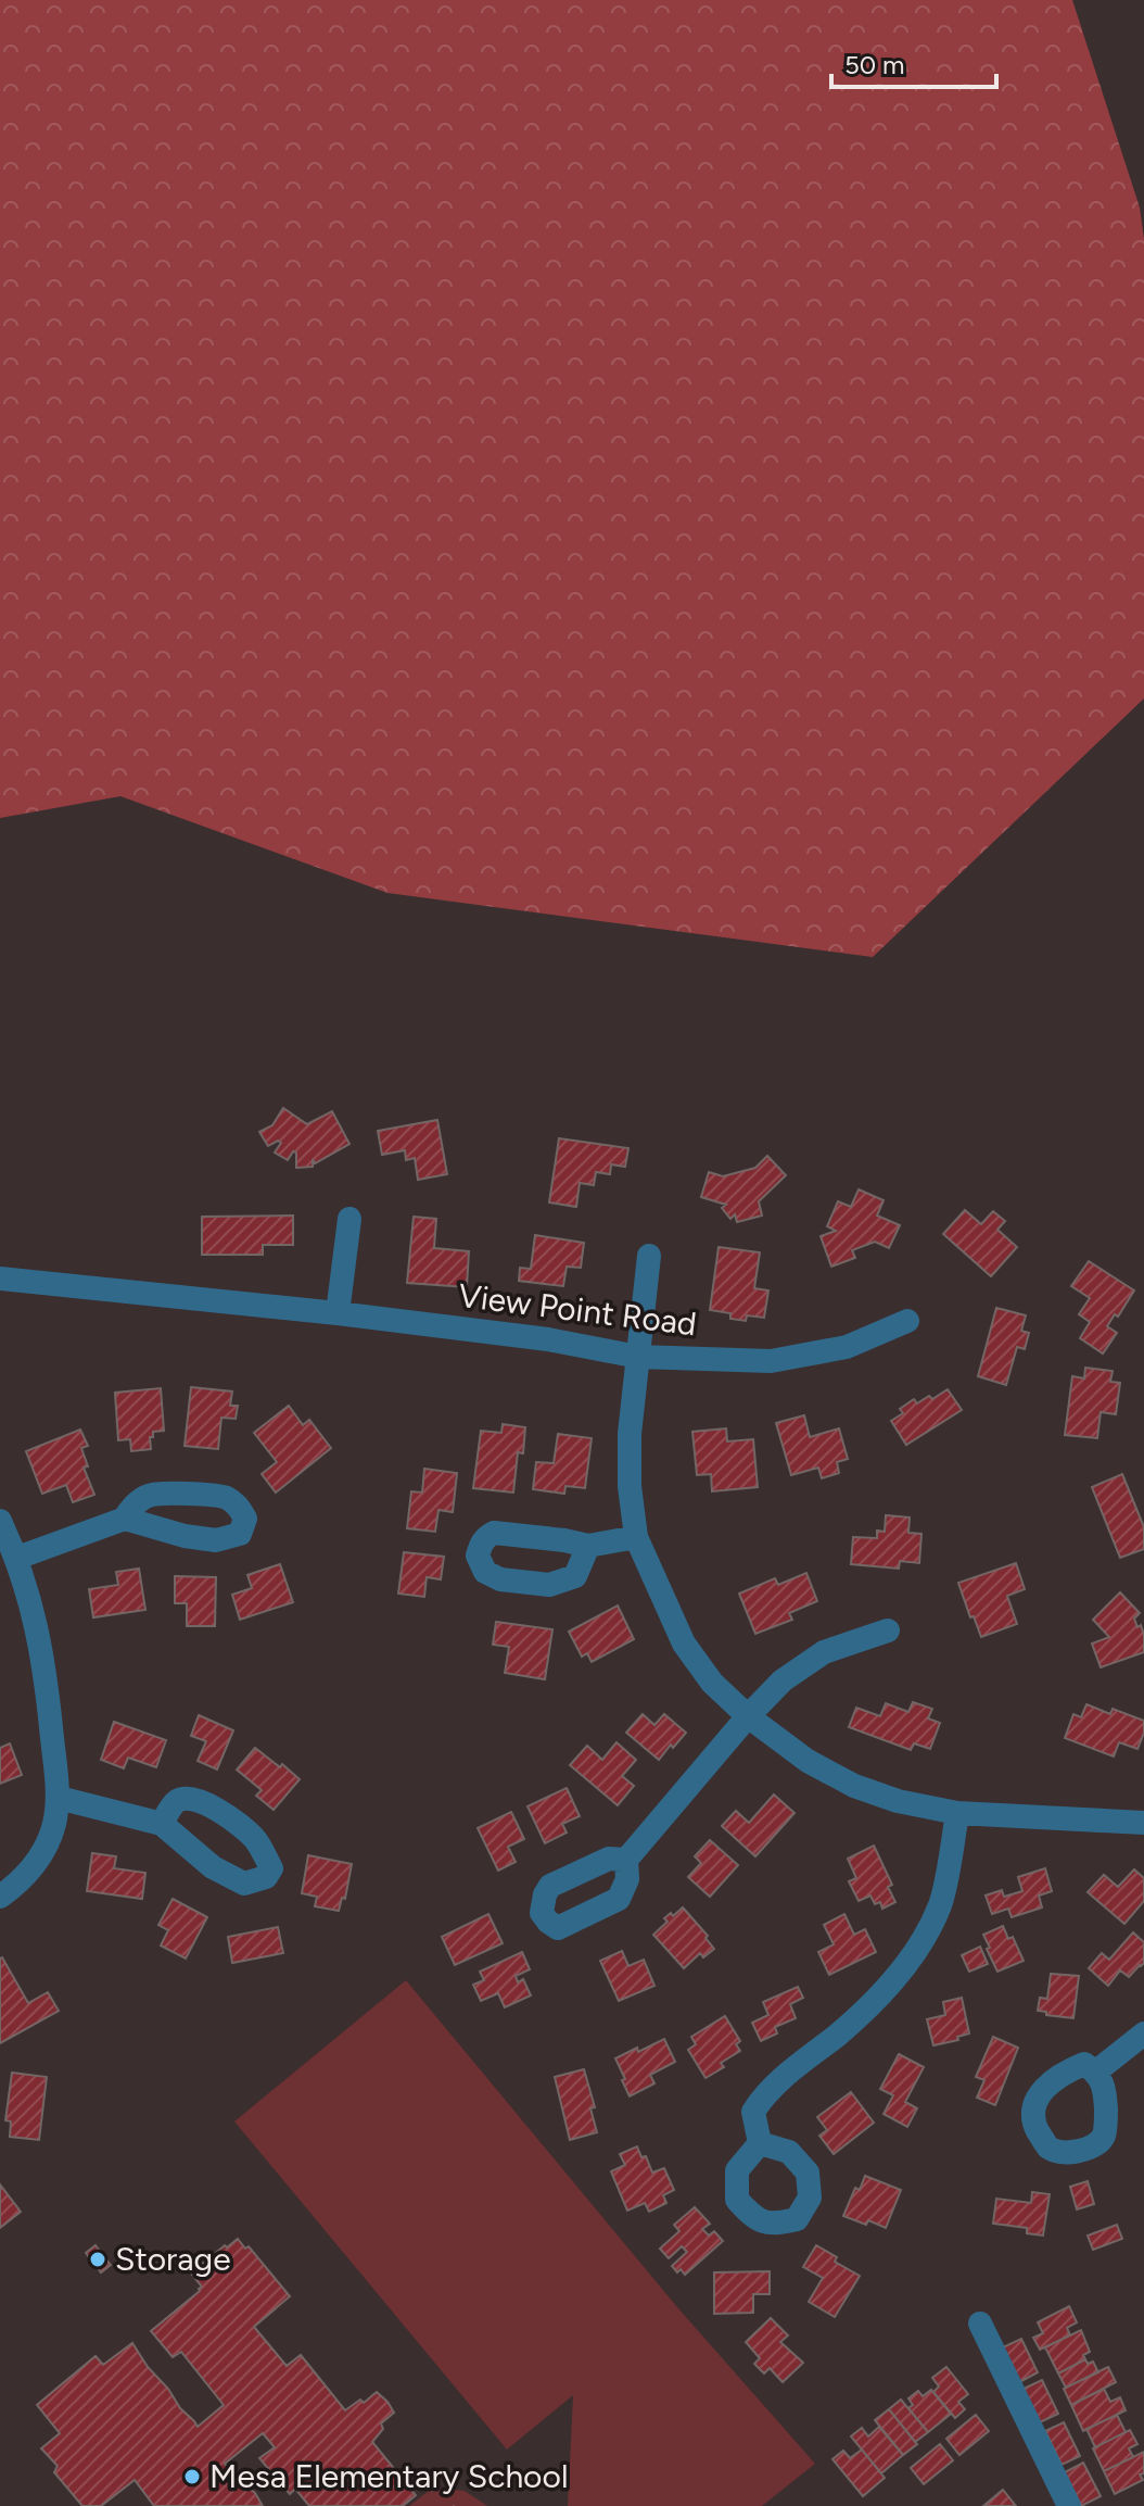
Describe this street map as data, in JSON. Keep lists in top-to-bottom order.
{
  "streets": {
    "street": ["View Point Road"]
  },
  "places": ["Storage", "Mesa Elementary School"],
  "scale_bar": "50 m"
}
